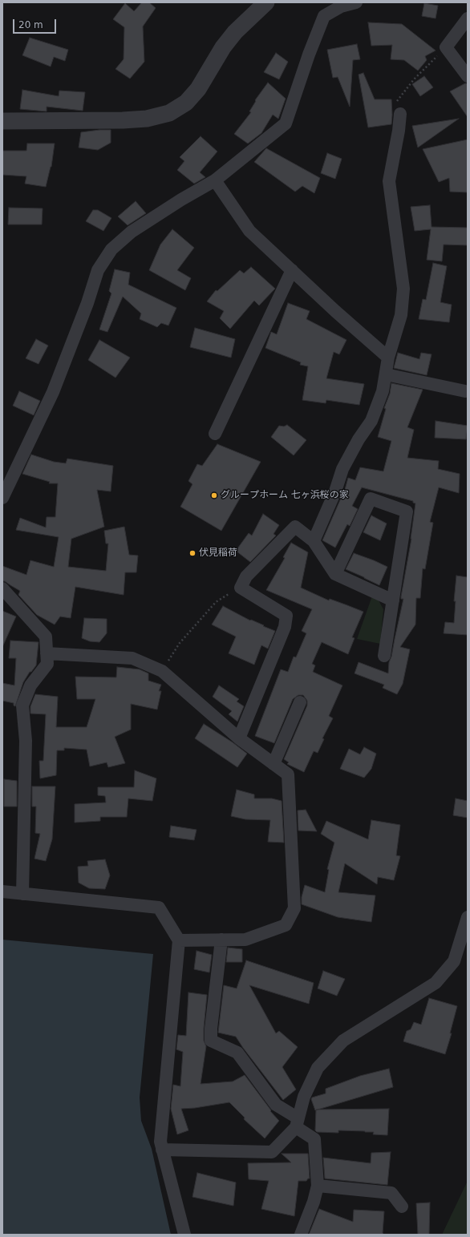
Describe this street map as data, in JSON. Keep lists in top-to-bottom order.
{
  "places": ["グループホーム 七ヶ浜桜の家", "伏見稲荷"],
  "scale_bar": "20 m"
}
